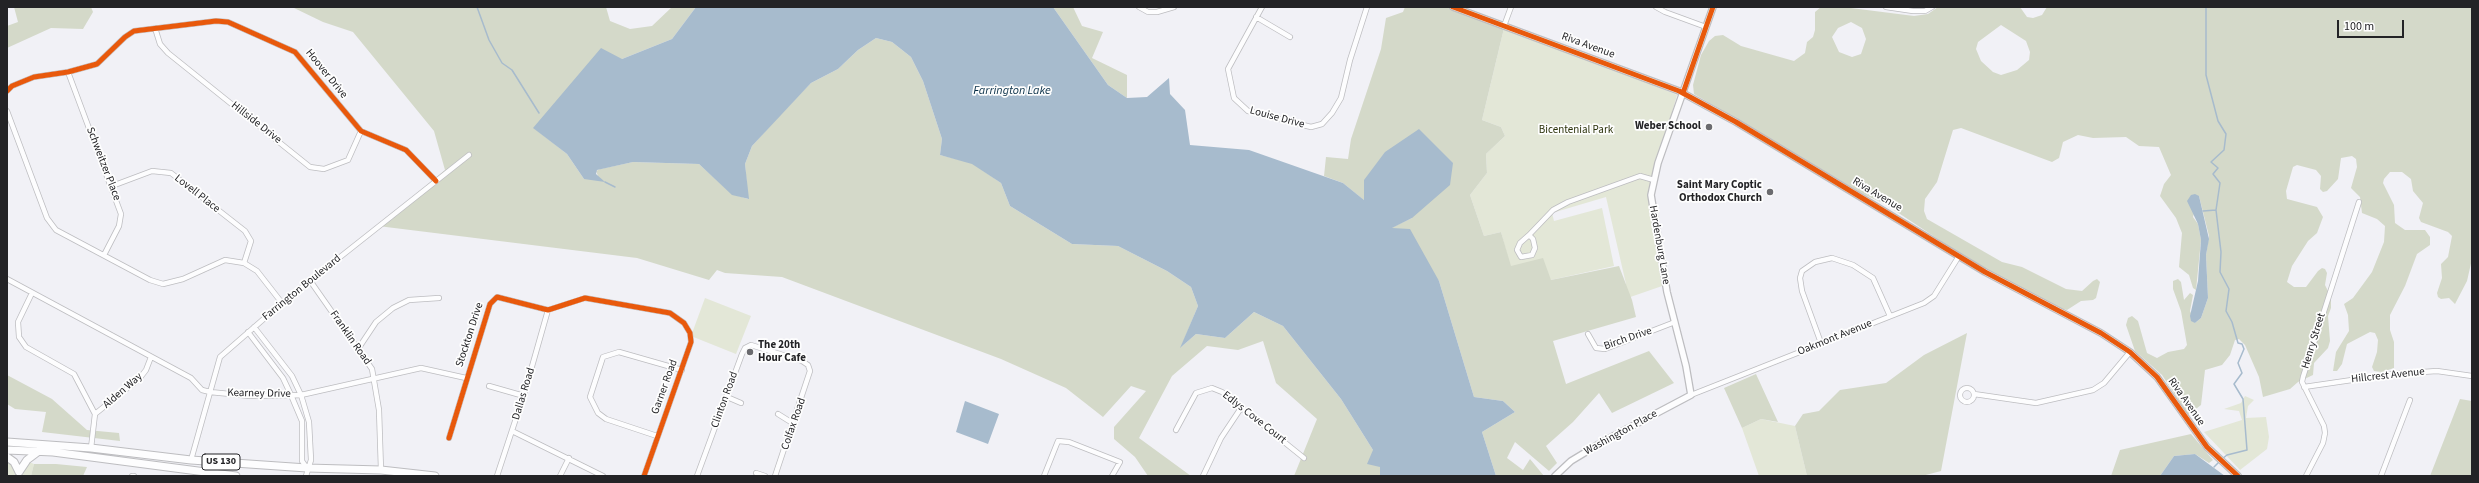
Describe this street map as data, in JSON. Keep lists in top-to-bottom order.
{
  "streets": {
    "highway": ["US 130"],
    "street": [
      "Riva Avenue",
      "Hoover Drive",
      "Louise Drive",
      "Hillside Drive",
      "Schweitzer Place",
      "Lovell Place",
      "Hardenburg Lane",
      "Farrington Boulevard",
      "Stockton Drive",
      "Franklin Road",
      "Oakmont Avenue",
      "Birch Drive",
      "Henry Street",
      "Hillcrest Avenue",
      "Garner Road",
      "Alden Way",
      "Kearney Drive",
      "Dallas Road",
      "Clinton Road",
      "Edlys Cove Court",
      "Colfax Road",
      "Washington Place"
    ]
  },
  "crossings": [
    ["Riva Avenue", "Hardenburg Lane"],
    ["Riva Avenue", "Oakmont Avenue"],
    ["Hoover Drive", "Hillside Drive"],
    ["Hoover Drive", "Schweitzer Place"],
    ["Hoover Drive", "Farrington Boulevard"],
    ["Schweitzer Place", "Lovell Place"],
    ["Hardenburg Lane", "Oakmont Avenue"],
    ["Hardenburg Lane", "Birch Drive"],
    ["Hardenburg Lane", "Washington Place"],
    ["Farrington Boulevard", "Franklin Road"],
    ["Farrington Boulevard", "Kearney Drive"],
    ["Farrington Boulevard", "US 130"],
    ["Stockton Drive", "Garner Road"],
    ["Stockton Drive", "Kearney Drive"],
    ["Stockton Drive", "Dallas Road"],
    ["Franklin Road", "Kearney Drive"],
    ["Franklin Road", "US 130"],
    ["Oakmont Avenue", "Washington Place"],
    ["Henry Street", "Hillcrest Avenue"],
    ["Garner Road", "Dallas Road"],
    ["Alden Way", "Kearney Drive"],
    ["Alden Way", "US 130"],
    ["Clinton Road", "Colfax Road"]
  ],
  "water": ["Farrington Lake"],
  "parks": ["Bicentenial Park"],
  "places": ["Weber School", "Saint Mary Coptic Orthodox Church", "The 20th Hour Cafe"],
  "scale_bar": "100 m"
}
